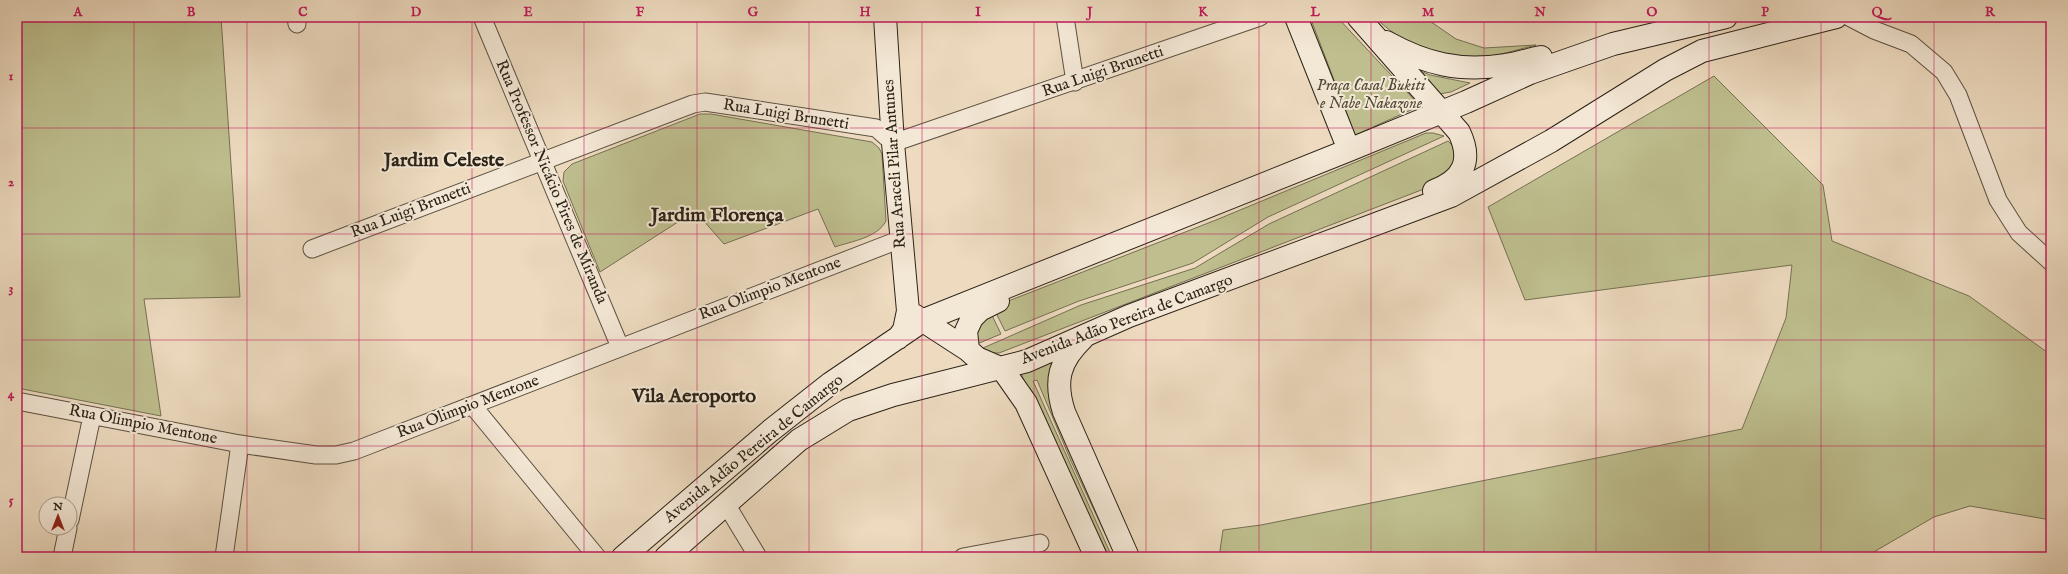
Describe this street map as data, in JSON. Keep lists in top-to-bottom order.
{
  "streets": {
    "main road": ["Rua Araceli Pilar Antunes", "Avenida Adão Pereira de Camargo"],
    "street": ["Rua Luigi Brunetti", "Rua Professor Nicácio Pires de Miranda", "Rua Olimpio Mentone"]
  },
  "crossings": [
    ["Rua Luigi Brunetti", "Rua Araceli Pilar Antunes"],
    ["Rua Luigi Brunetti", "Rua Professor Nicácio Pires de Miranda"],
    ["Rua Araceli Pilar Antunes", "Rua Olimpio Mentone"],
    ["Rua Araceli Pilar Antunes", "Avenida Adão Pereira de Camargo"],
    ["Rua Professor Nicácio Pires de Miranda", "Rua Olimpio Mentone"]
  ],
  "districts": ["Jardim Celeste", "Jardim Florença", "Vila Aeroporto"],
  "parks": ["Praça Casal Bukiti e Nabe Nakazone"],
  "north": "top",
  "grid": {
    "columns": [
      "A",
      "B",
      "C",
      "D",
      "E",
      "F",
      "G",
      "H",
      "I",
      "J",
      "K",
      "L",
      "M",
      "N",
      "O",
      "P",
      "Q",
      "R"
    ],
    "rows": [
      "1",
      "2",
      "3",
      "4",
      "5"
    ]
  }
}
